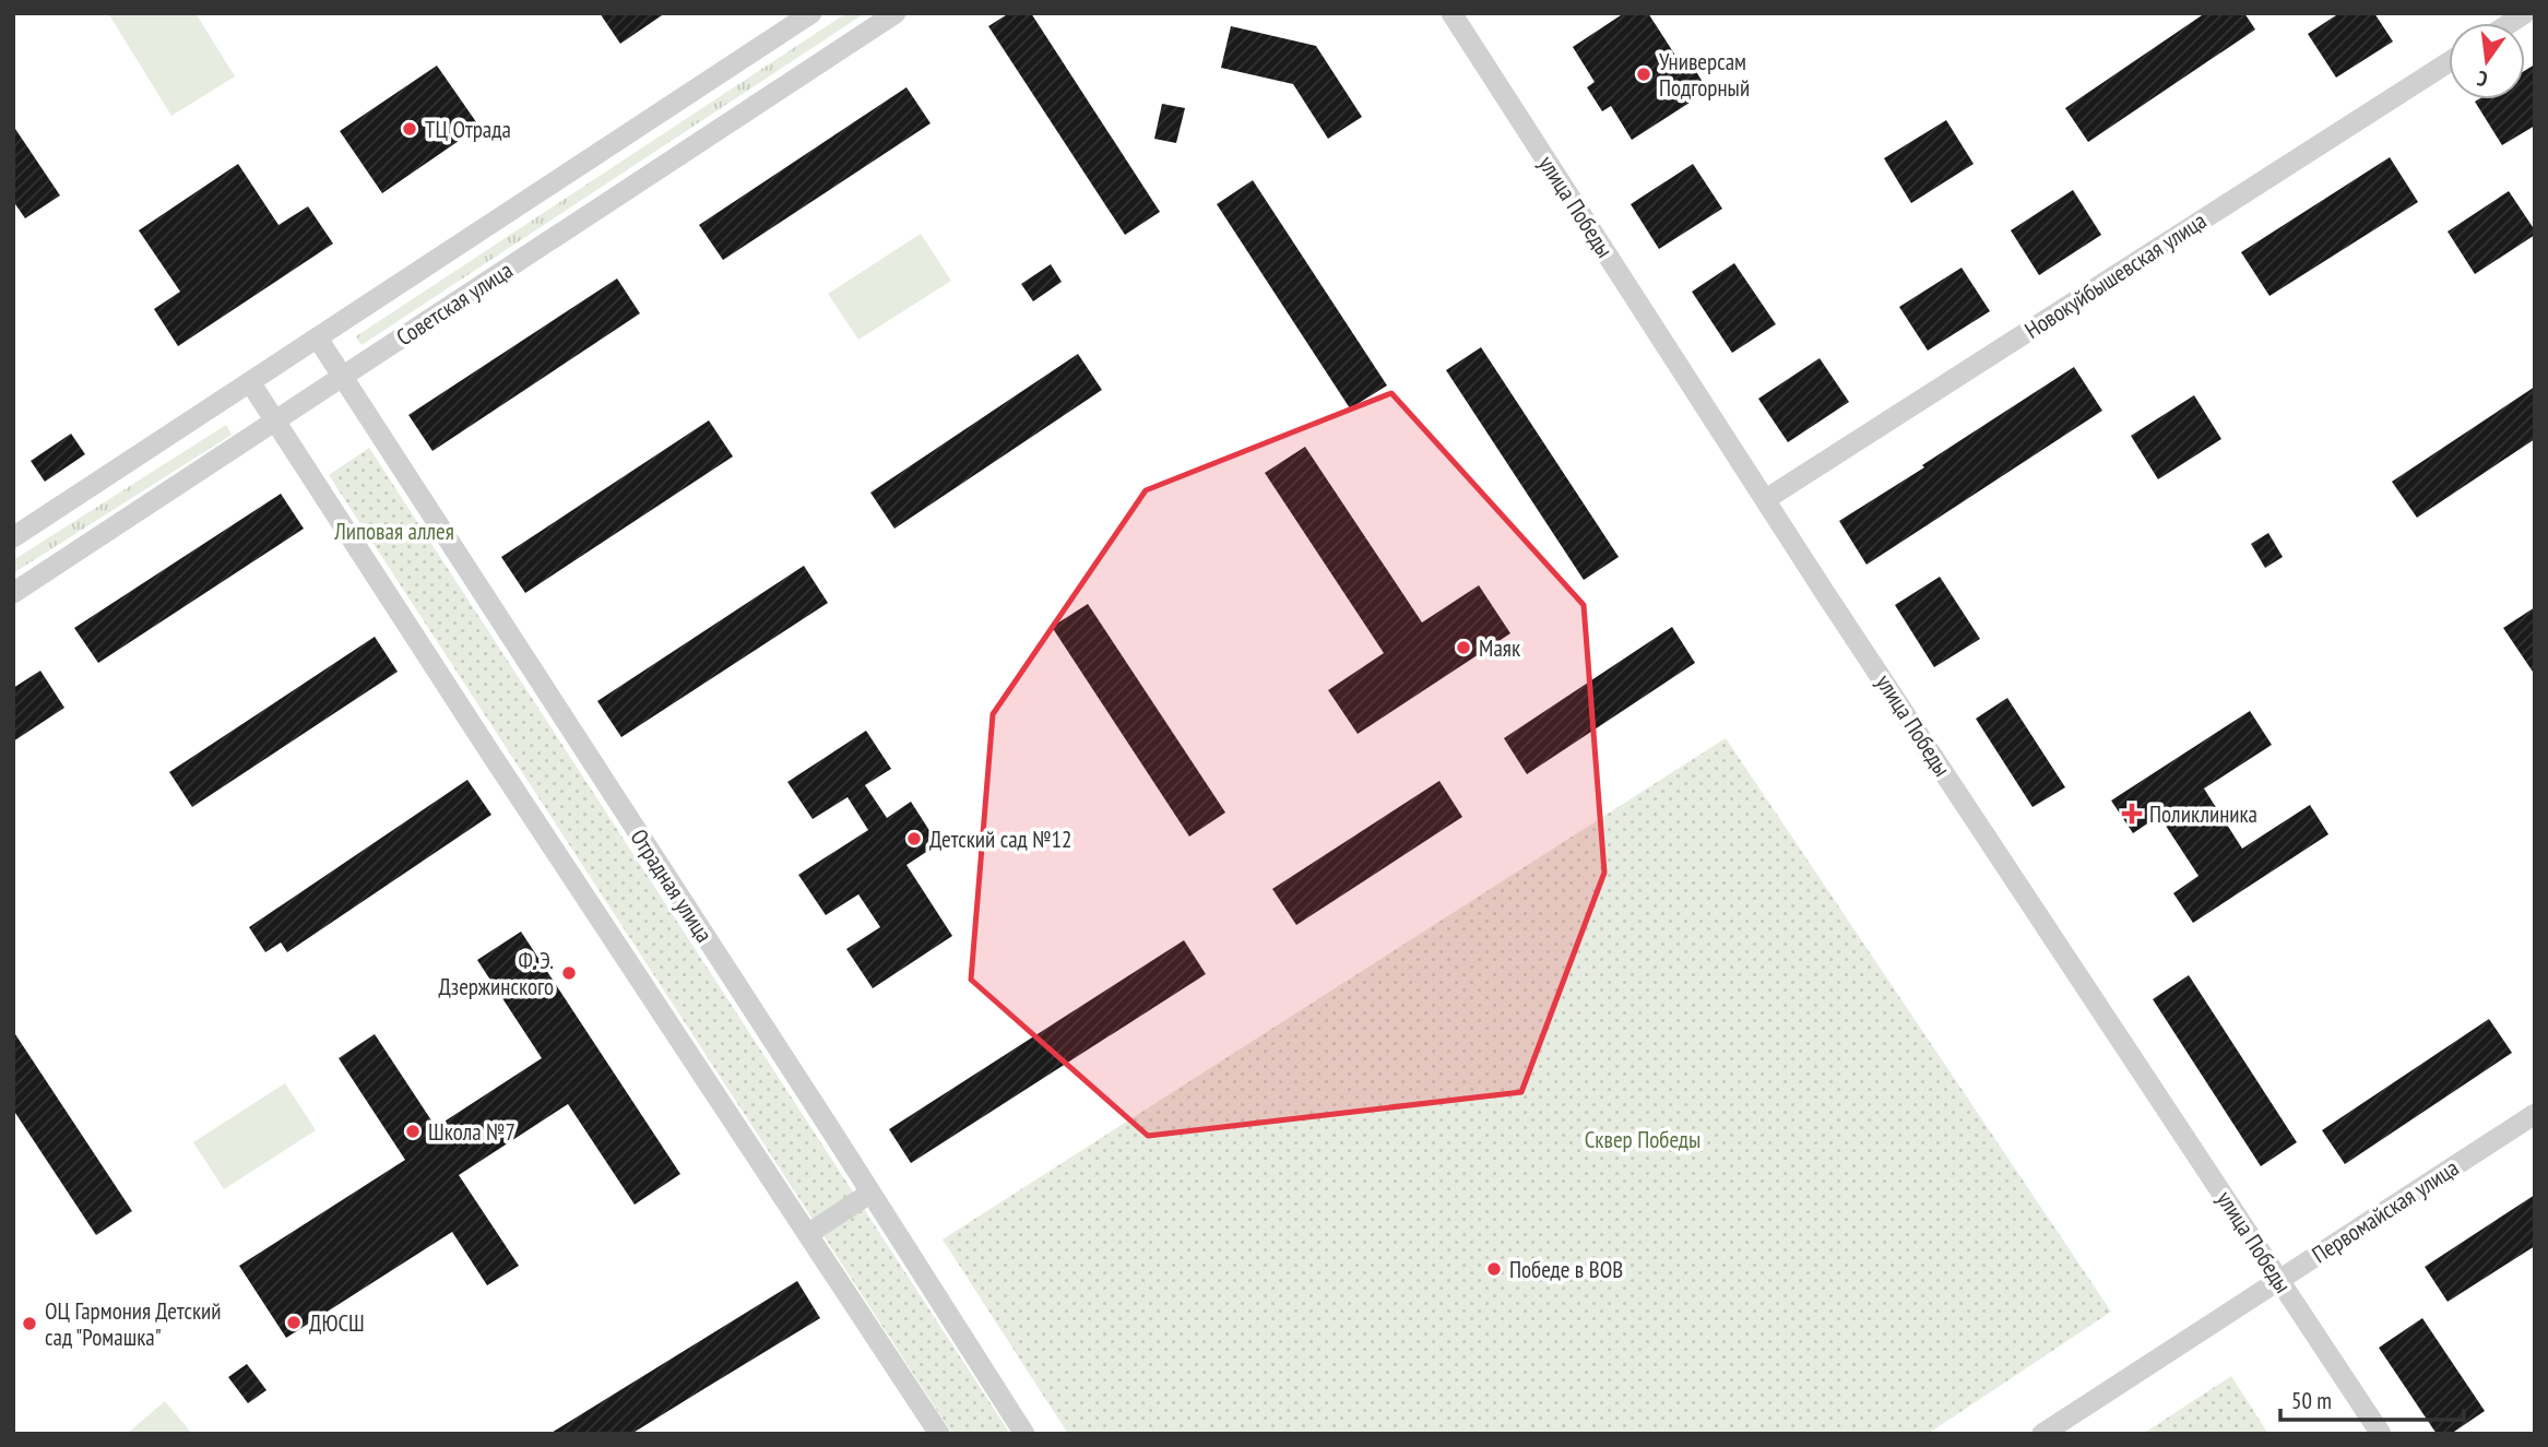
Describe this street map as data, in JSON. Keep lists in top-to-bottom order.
{
  "streets": {
    "street": [
      "улица Победы",
      "Новокуйбышевская улица",
      "Советская улица",
      "Отрадная улица",
      "Первомайская улица"
    ]
  },
  "crossings": [
    ["улица Победы", "Новокуйбышевская улица"],
    ["улица Победы", "Первомайская улица"],
    ["Советская улица", "Отрадная улица"]
  ],
  "parks": ["Липовая аллея", "Сквер Победы"],
  "places": {
    "other": [
      "Универсам Подгорный",
      "ТЦ Отрада",
      "Маяк",
      "Детский сад №12",
      "Ф. Э. Дзержинского",
      "Школа №7",
      "Победе в ВОВ",
      "ДЮСШ",
      "ОЦ Гармония Детский сад \"Ромашка\""
    ],
    "health": ["Поликлиника"]
  },
  "scale_bar": "50 m",
  "north": "bottom"
}
